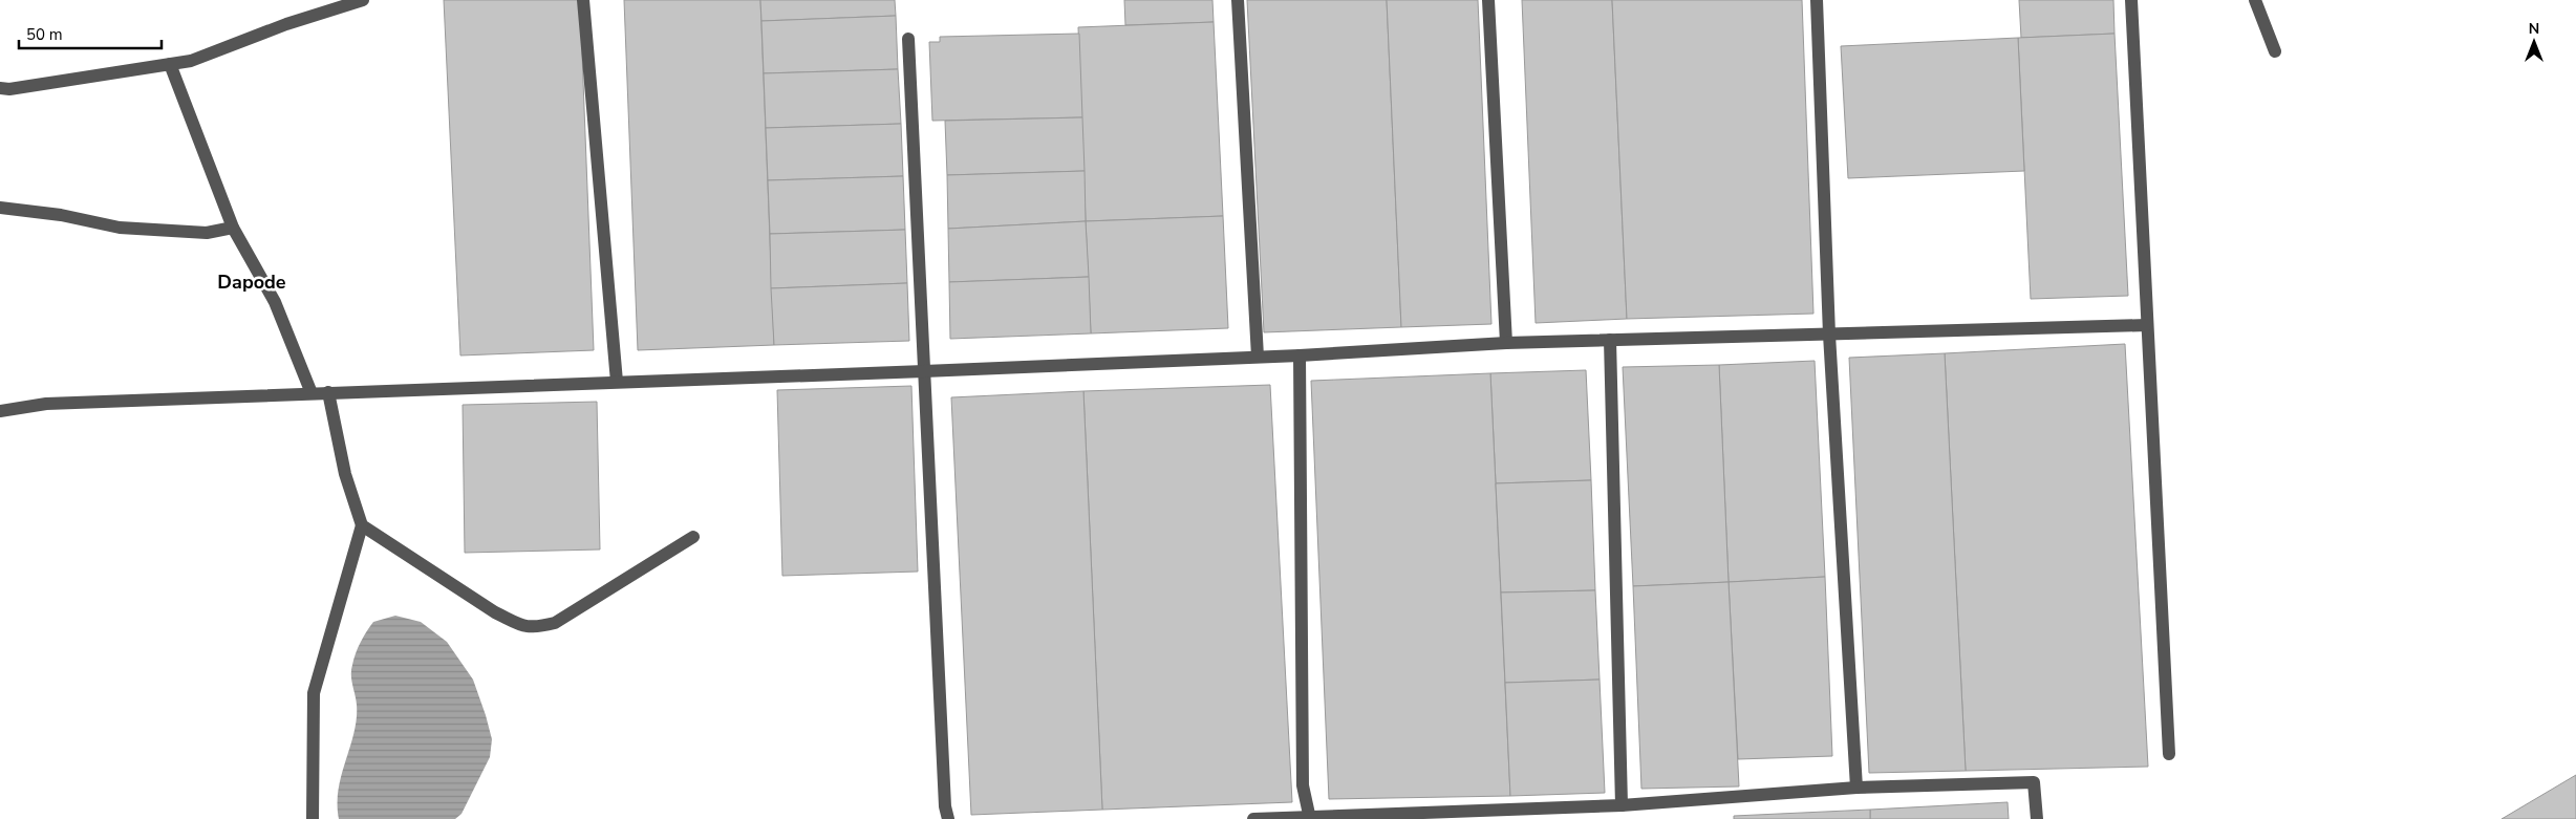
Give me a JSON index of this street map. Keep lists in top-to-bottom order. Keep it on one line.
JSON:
{"districts":["Dapode"],"scale_bar":"50 m","north":"top"}
